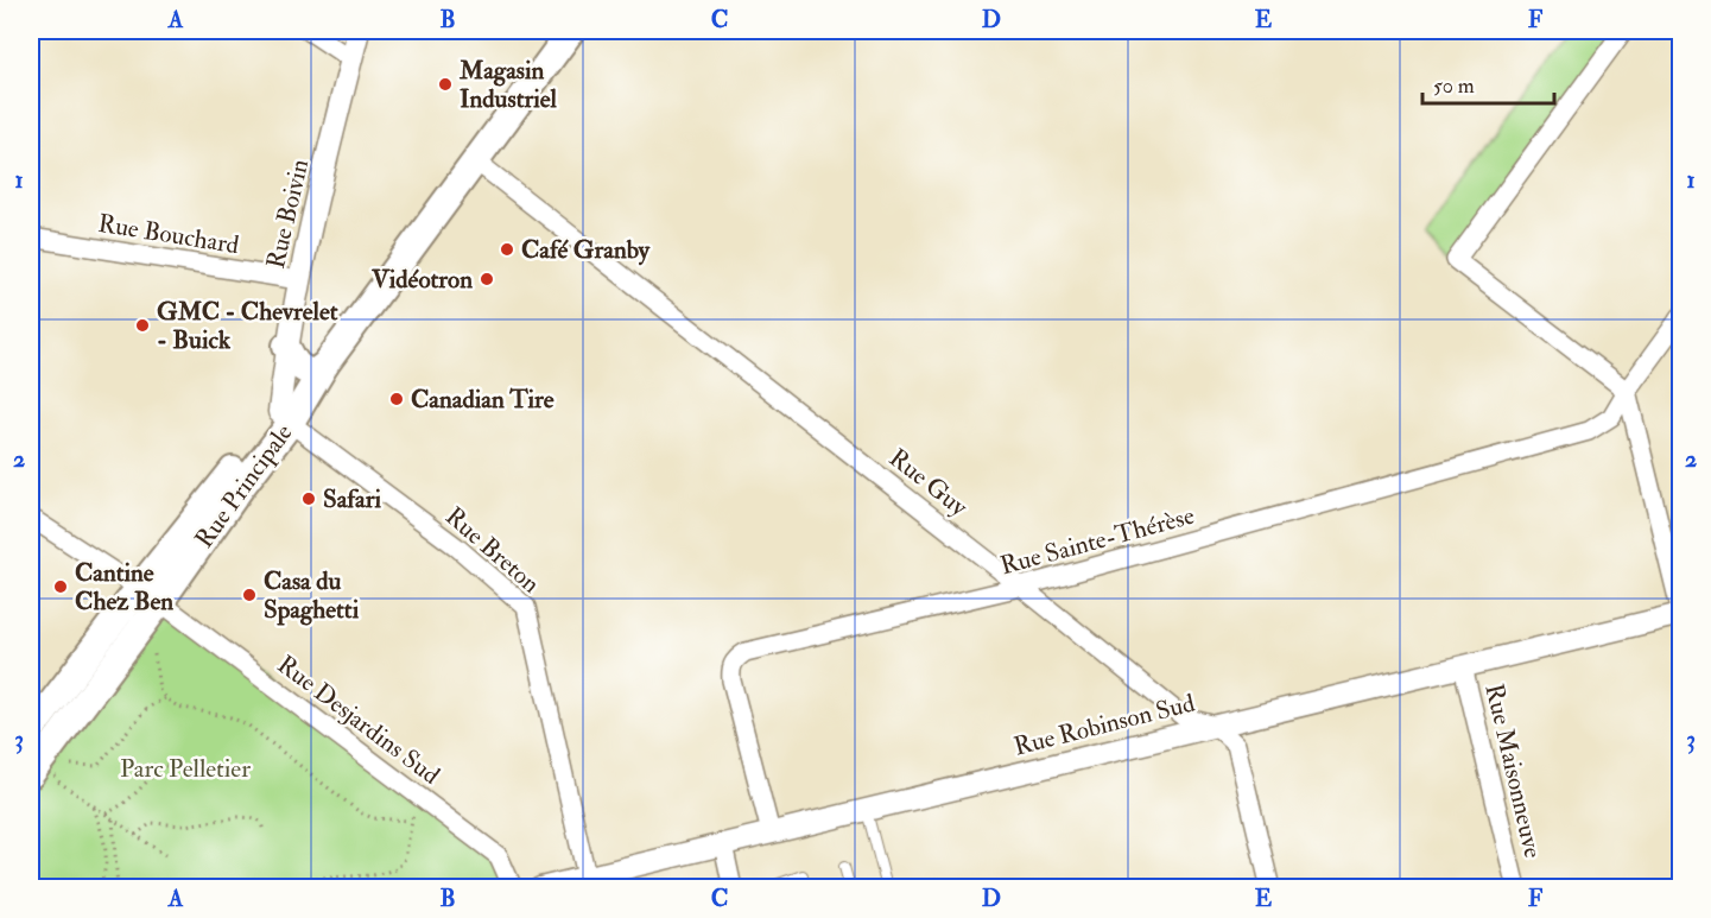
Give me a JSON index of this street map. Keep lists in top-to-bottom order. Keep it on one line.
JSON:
{"streets":{"main road":["Rue Principale"],"street":["Rue Boivin","Rue Bouchard","Rue Guy","Rue Sainte-Thérèse","Rue Breton","Rue Desjardins Sud","Rue Robinson Sud","Rue Maisonneuve"]},"crossings":[["Rue Boivin","Rue Bouchard"],["Rue Boivin","Rue Principale"],["Rue Boivin","Rue Breton"],["Rue Guy","Rue Principale"],["Rue Guy","Rue Sainte-Thérèse"],["Rue Guy","Rue Robinson Sud"],["Rue Principale","Rue Breton"],["Rue Principale","Rue Desjardins Sud"],["Rue Sainte-Thérèse","Rue Robinson Sud"],["Rue Breton","Rue Robinson Sud"],["Rue Robinson Sud","Rue Maisonneuve"]],"parks":["Parc Pelletier"],"places":["Magasin Industriel","Café Granby","Vidéotron","GMC - Chevrelet - Buick","Canadian Tire","Safari","Cantine Chez Ben","Casa du Spaghetti"],"scale_bar":"50 m","grid":{"columns":["A","B","C","D","E","F"],"rows":["1","2","3"]}}
